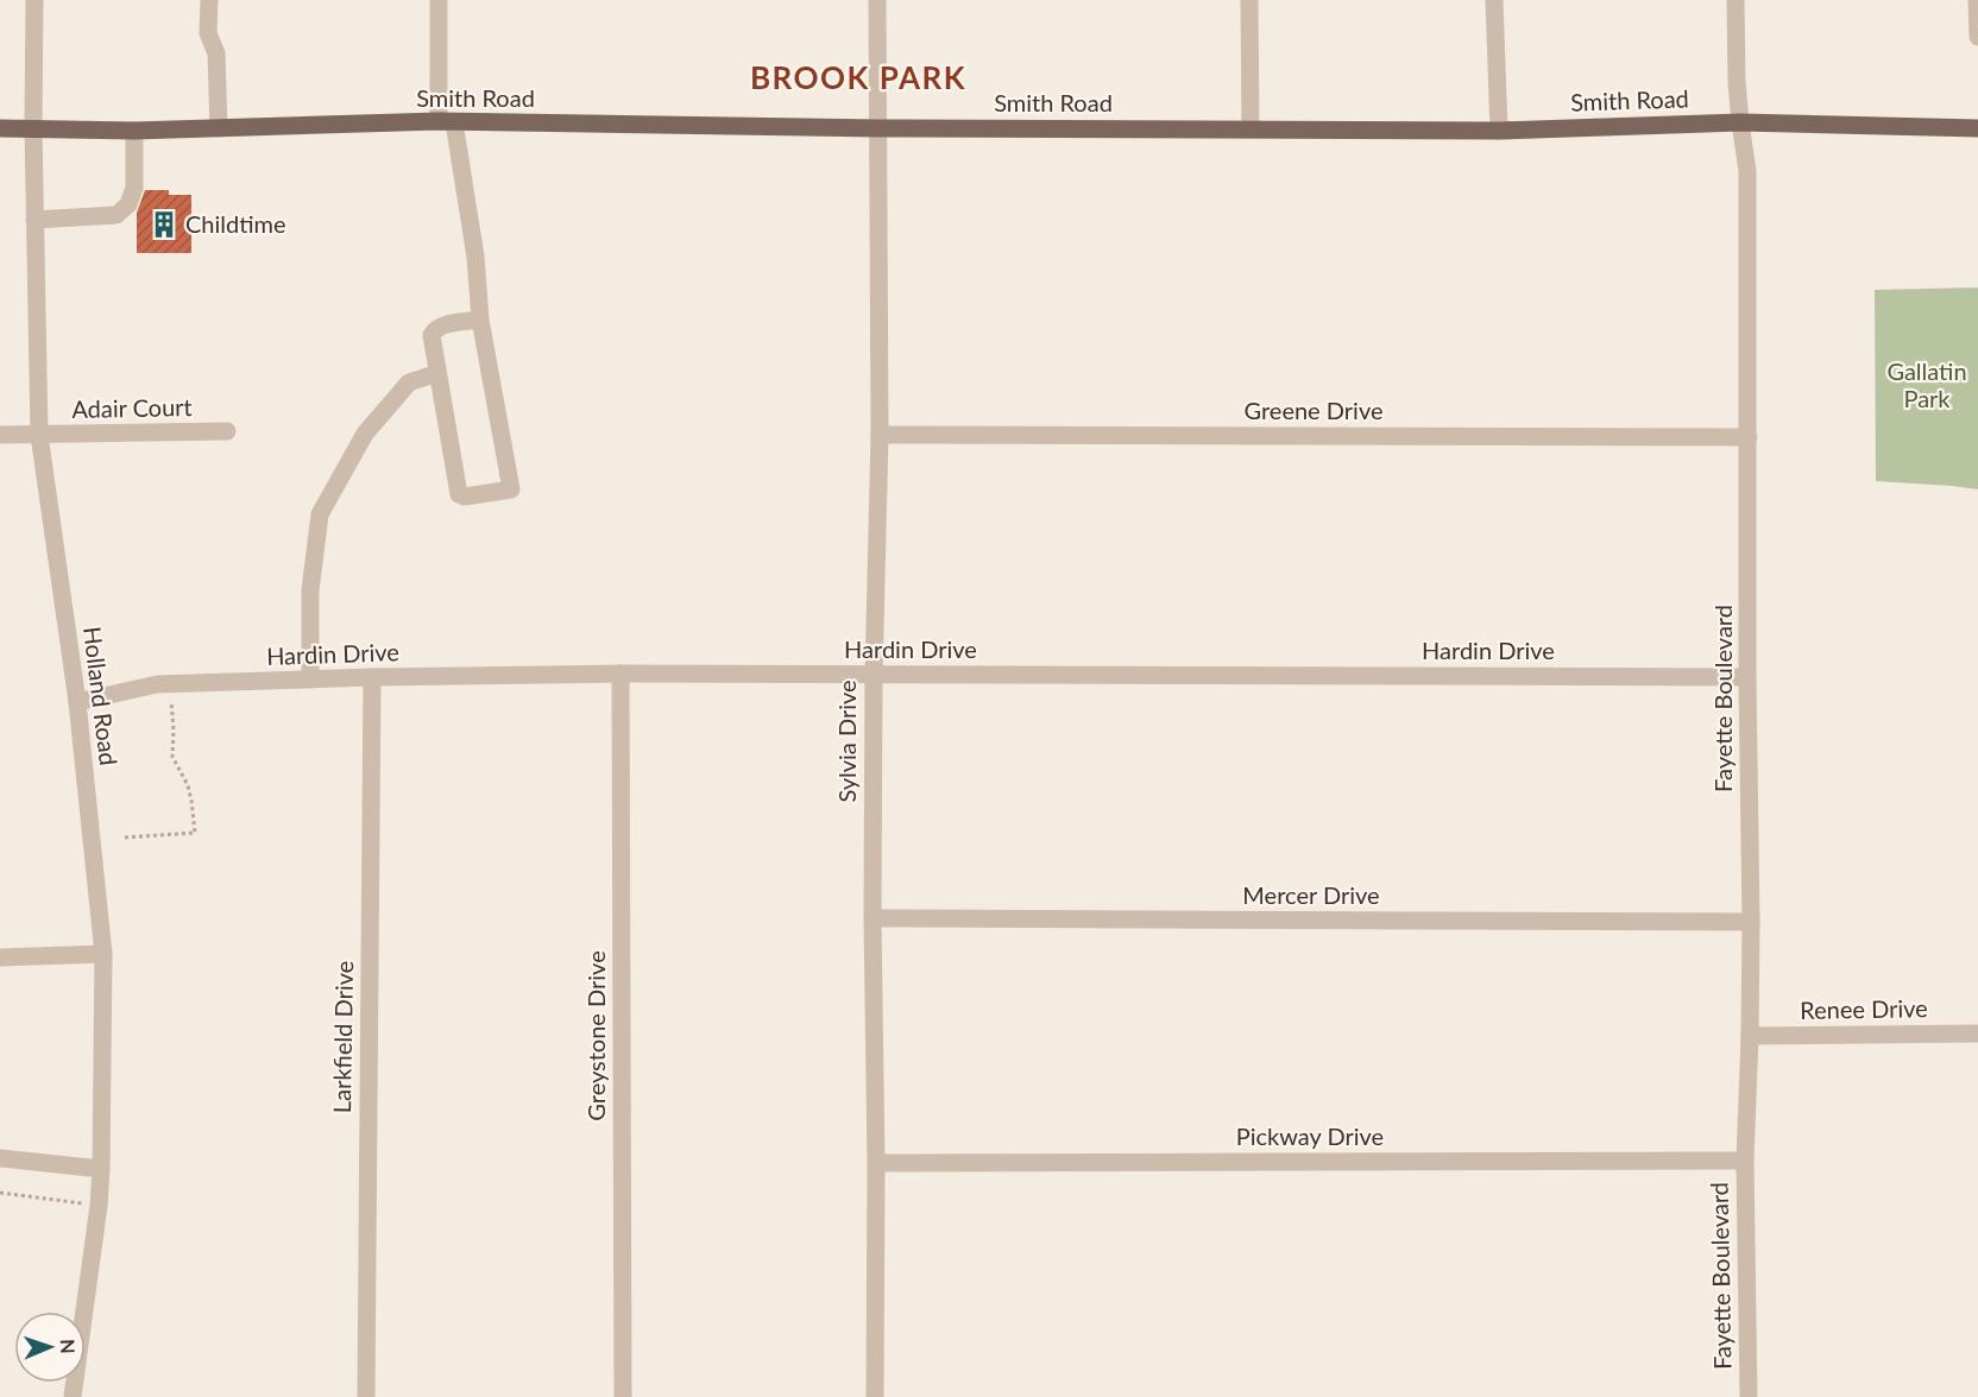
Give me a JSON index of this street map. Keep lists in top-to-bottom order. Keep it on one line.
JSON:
{"streets":{"main road":["Smith Road"],"street":["Adair Court","Greene Drive","Hardin Drive","Holland Road","Fayette Boulevard","Sylvia Drive","Mercer Drive","Renee Drive","Greystone Drive","Larkfield Drive","Pickway Drive"]},"crossings":[["Smith Road","Holland Road"],["Smith Road","Fayette Boulevard"],["Smith Road","Sylvia Drive"],["Adair Court","Holland Road"],["Greene Drive","Fayette Boulevard"],["Greene Drive","Sylvia Drive"],["Hardin Drive","Holland Road"],["Hardin Drive","Fayette Boulevard"],["Hardin Drive","Sylvia Drive"],["Hardin Drive","Greystone Drive"],["Hardin Drive","Larkfield Drive"],["Fayette Boulevard","Mercer Drive"],["Fayette Boulevard","Renee Drive"],["Fayette Boulevard","Pickway Drive"],["Sylvia Drive","Mercer Drive"],["Sylvia Drive","Pickway Drive"]],"districts":["BROOK PARK"],"parks":["Gallatin Park"],"places":{"building":["Childtime"]},"north":"right"}
